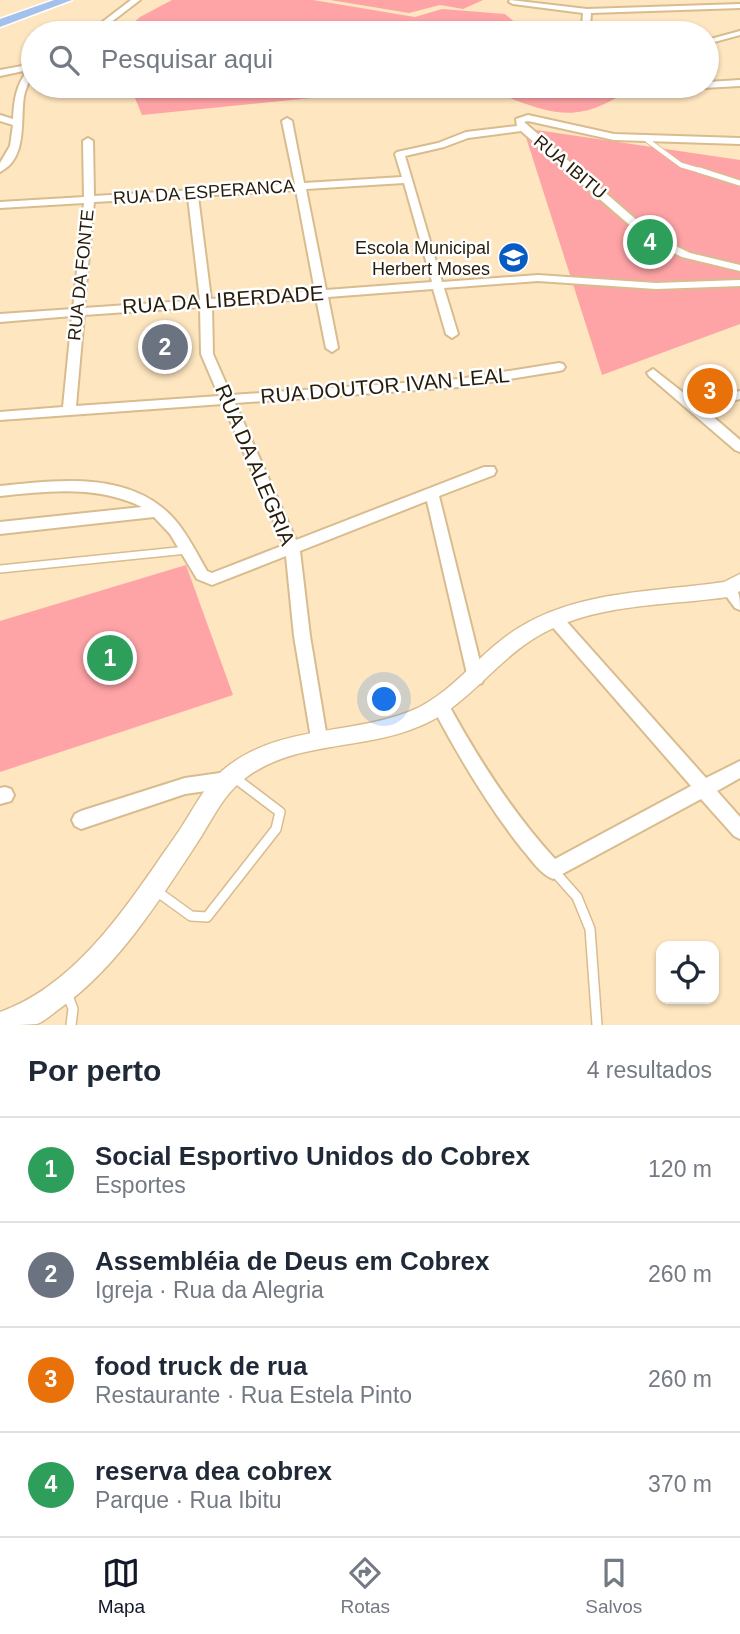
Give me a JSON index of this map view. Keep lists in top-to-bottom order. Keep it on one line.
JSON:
{"streets":{"street":["RUA IBITU","RUA DA ESPERANCA","RUA DA FONTE","RUA DA LIBERDADE","RUA DOUTOR IVAN LEAL","RUA DA ALEGRIA"]},"crossings":[["RUA DA ESPERANCA","RUA DA FONTE"],["RUA DA ESPERANCA","RUA DA ALEGRIA"],["RUA DA FONTE","RUA DA LIBERDADE"],["RUA DA FONTE","RUA DOUTOR IVAN LEAL"],["RUA DA LIBERDADE","RUA DA ALEGRIA"],["RUA DOUTOR IVAN LEAL","RUA DA ALEGRIA"]],"places":{"school or university":["Escola Municipal Herbert Moses"]},"page":{"search":"Pesquisar aqui","pins":["4","2","3","1"],"heading":["Por perto","4 resultados"],"list":[{"mark":"1","name":"Social Esportivo Unidos do Cobrex","note":"Esportes","value":"120 m"},{"mark":"2","name":"Assembléia de Deus em Cobrex","note":"Igreja · Rua da Alegria","value":"260 m"},{"mark":"3","name":"food truck de rua","note":"Restaurante · Rua Estela Pinto","value":"260 m"},{"mark":"4","name":"reserva dea cobrex","note":"Parque · Rua Ibitu","value":"370 m"}],"nav":["Mapa","Rotas","Salvos"]}}
